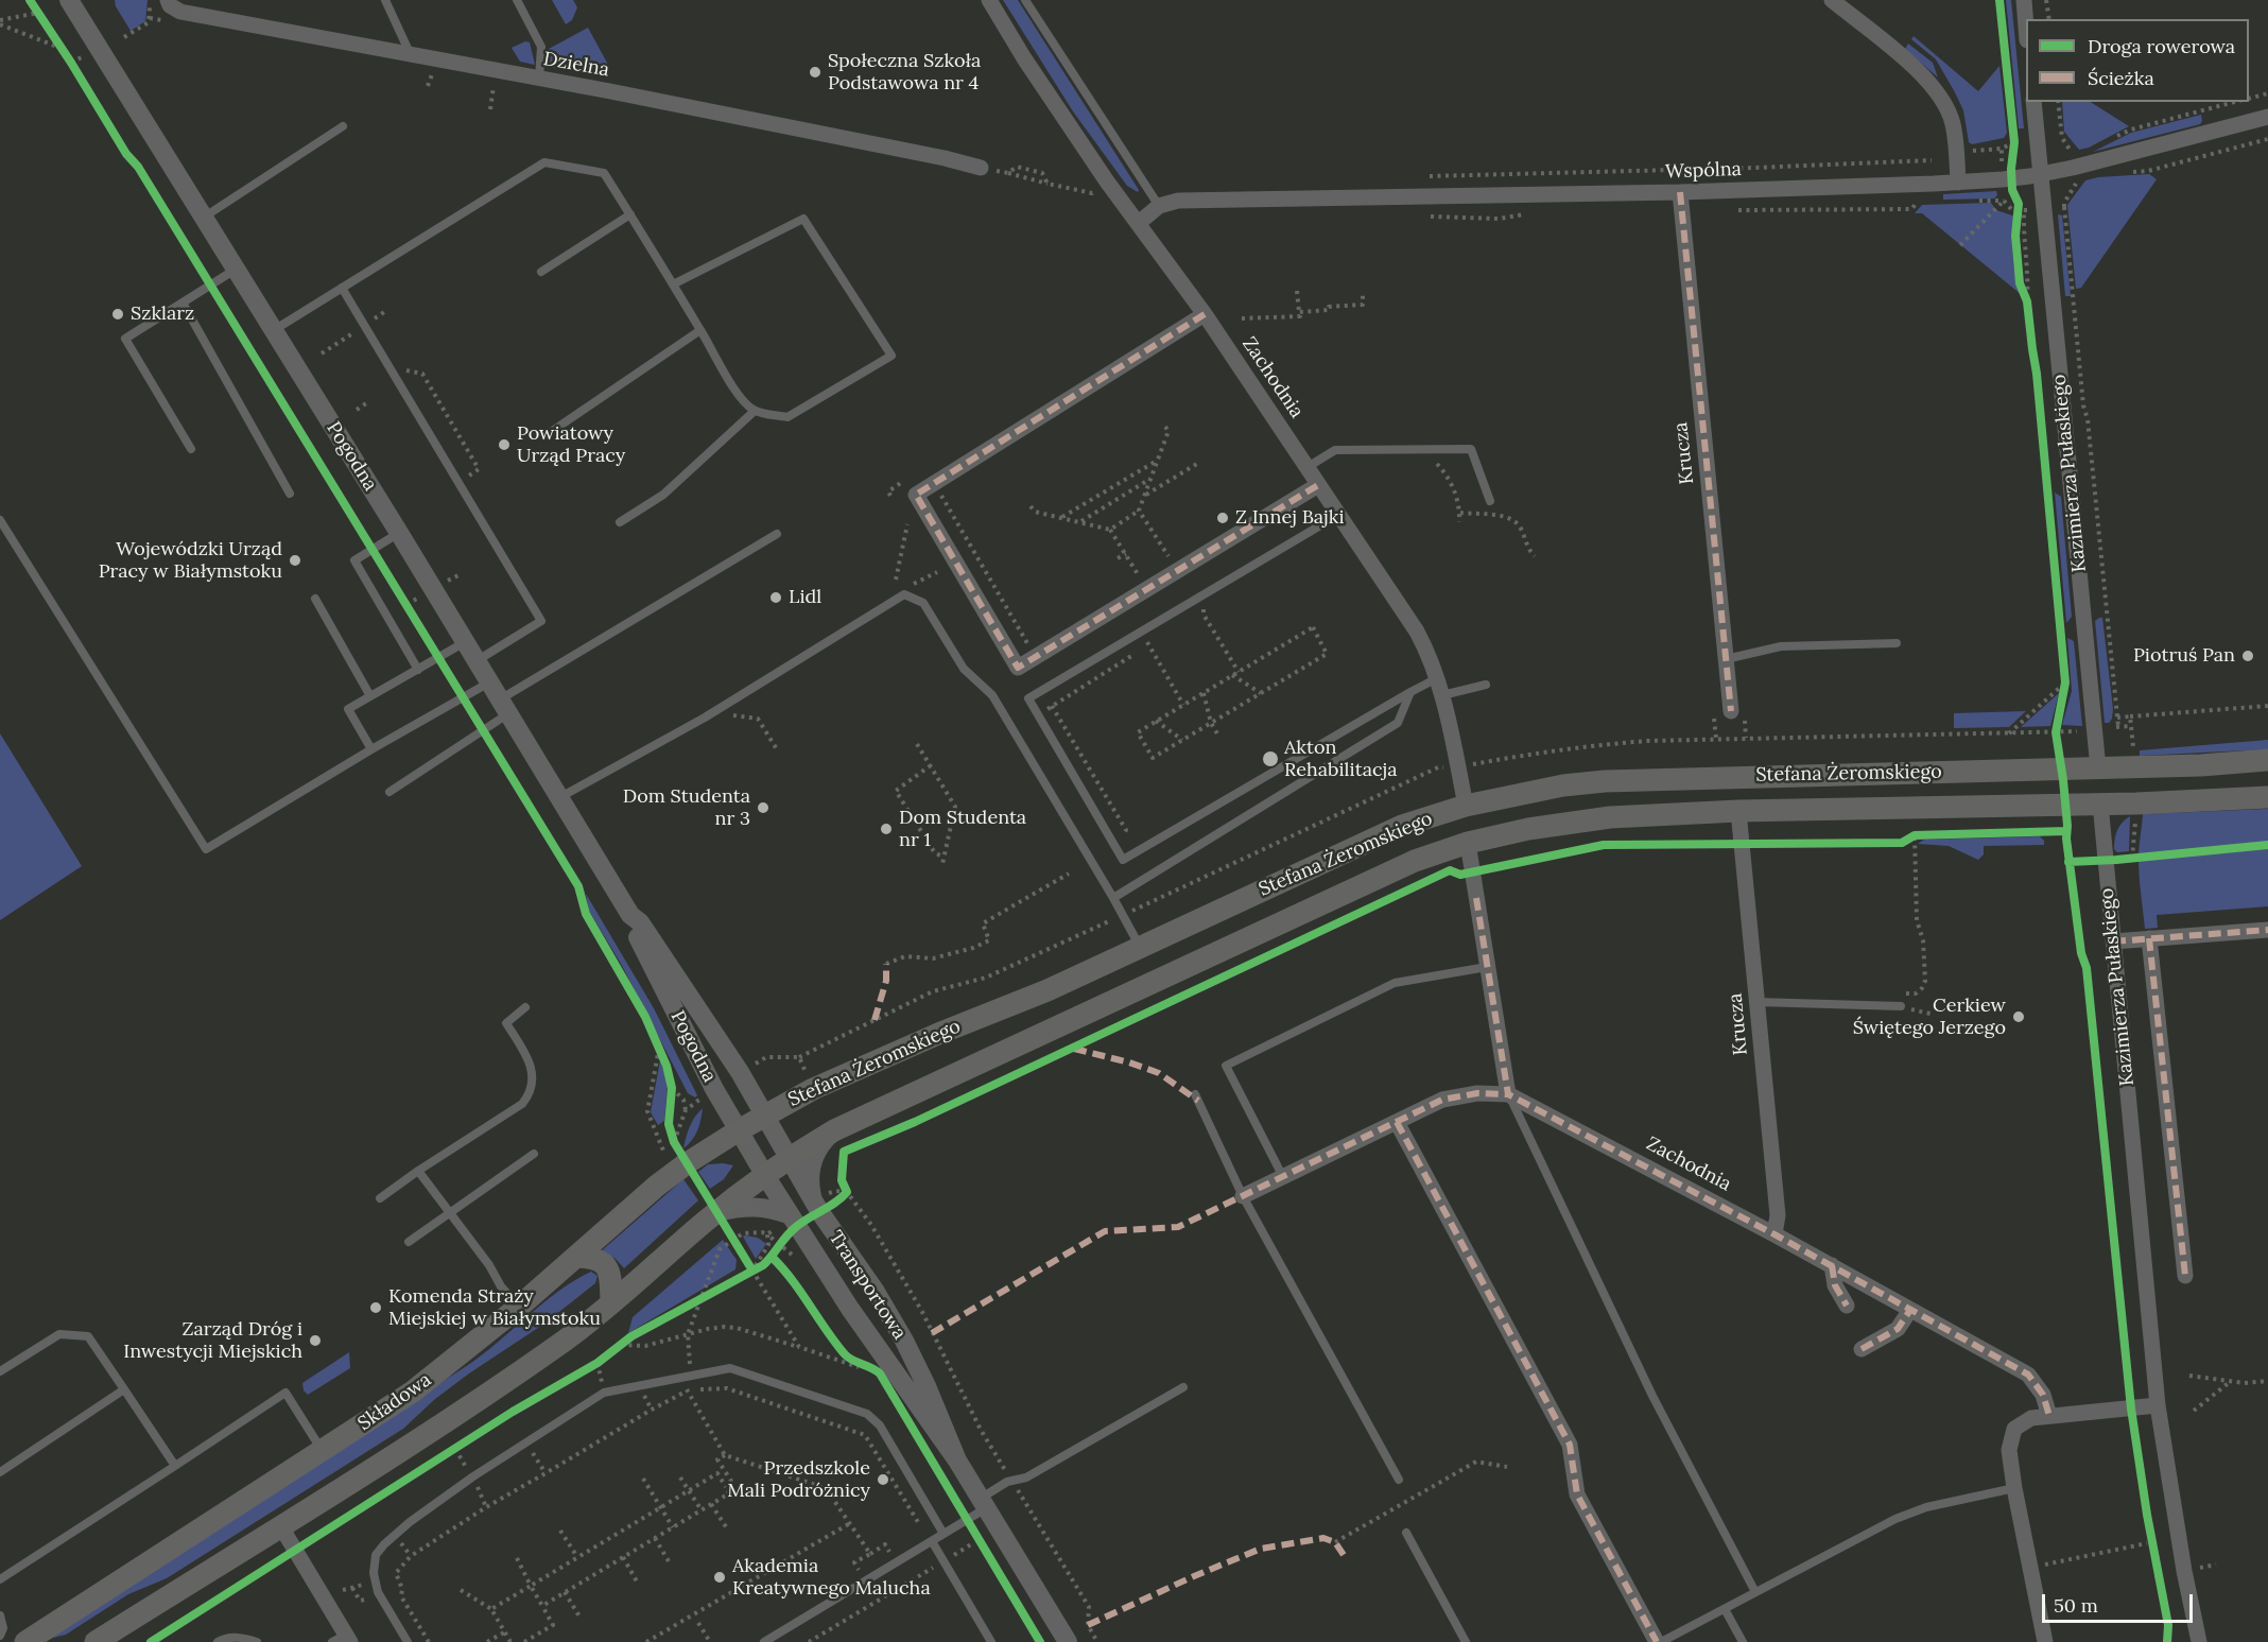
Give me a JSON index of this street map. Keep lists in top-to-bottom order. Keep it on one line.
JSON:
{"streets":{"main road":["Kazimierza Pułaskiego","Stefana Żeromskiego","Składowa"],"street":["Dzielna","Wspólna","Zachodnia","Krucza","Pogodna","Transportowa"]},"crossings":[["Wspólna","Krucza"],["Wspólna","Kazimierza Pułaskiego"],["Zachodnia","Krucza"],["Zachodnia","Stefana Żeromskiego"],["Krucza","Stefana Żeromskiego"],["Pogodna","Stefana Żeromskiego"],["Pogodna","Transportowa"],["Pogodna","Składowa"],["Kazimierza Pułaskiego","Stefana Żeromskiego"],["Stefana Żeromskiego","Transportowa"],["Stefana Żeromskiego","Składowa"]],"places":["Społeczna Szkoła Podstawowa nr 4","Szklarz","Powiatowy Urząd Pracy","Z Innej Bajki","Wojewódzki Urząd Pracy w Białymstoku","Lidl","Piotruś Pan","Akton Rehabilitacja","Dom Studenta nr 3","Dom Studenta nr 1","Cerkiew Świętego Jerzego","Komenda Straży Miejskiej w Białymstoku","Zarząd Dróg i Inwestycji Miejskich","Przedszkole Mali Podróżnicy","Akademia Kreatywnego Malucha"],"legend":["Droga rowerowa","Ścieżka"],"scale_bar":"50 m"}
